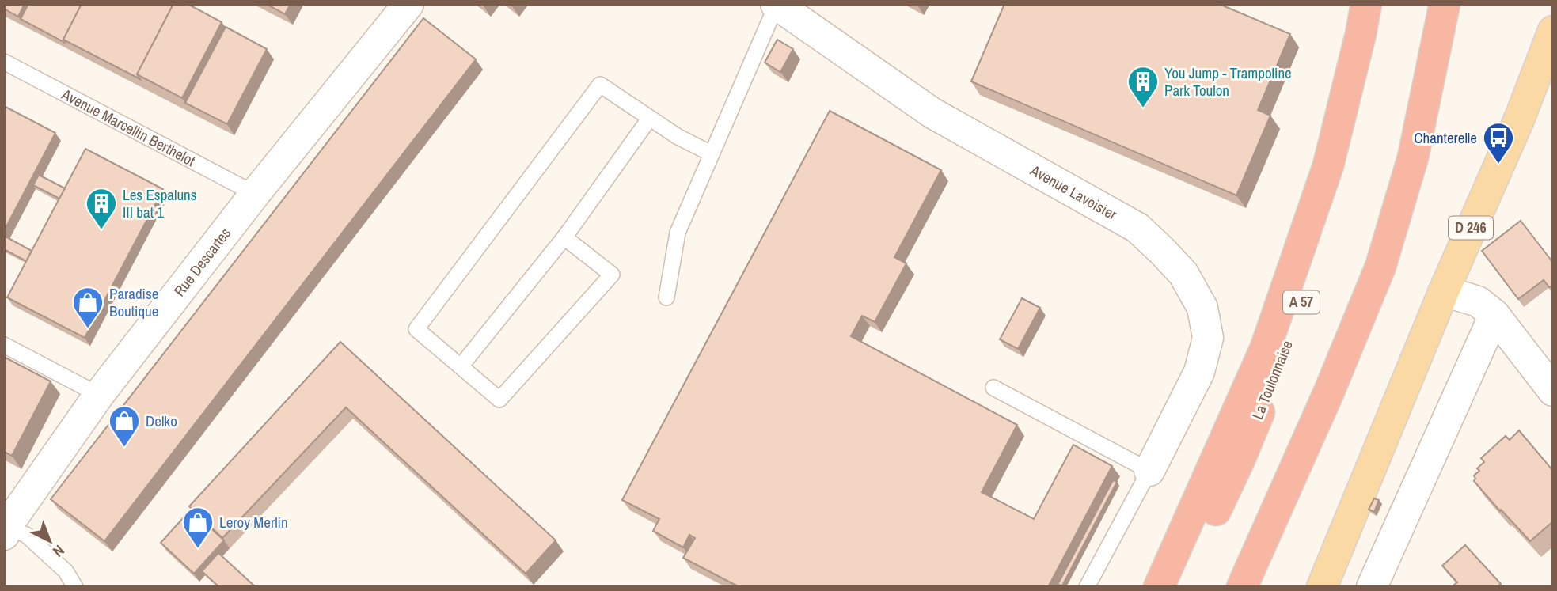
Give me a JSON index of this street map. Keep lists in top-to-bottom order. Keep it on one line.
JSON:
{"streets":{"highway":["A 57","La Toulonnaise"],"main road":["D 246"],"street":["Avenue Lavoisier","Rue Descartes"],"lane":["Avenue Marcellin Berthelot"]},"crossings":[["Avenue Marcellin Berthelot","Rue Descartes"]],"places":{"building":["You Jump - Trampoline Park Toulon","Les Espaluns III bat 1"],"bus stop":["Chanterelle"],"shop":["Paradise Boutique","Delko","Leroy Merlin"]},"north":"bottom right"}
